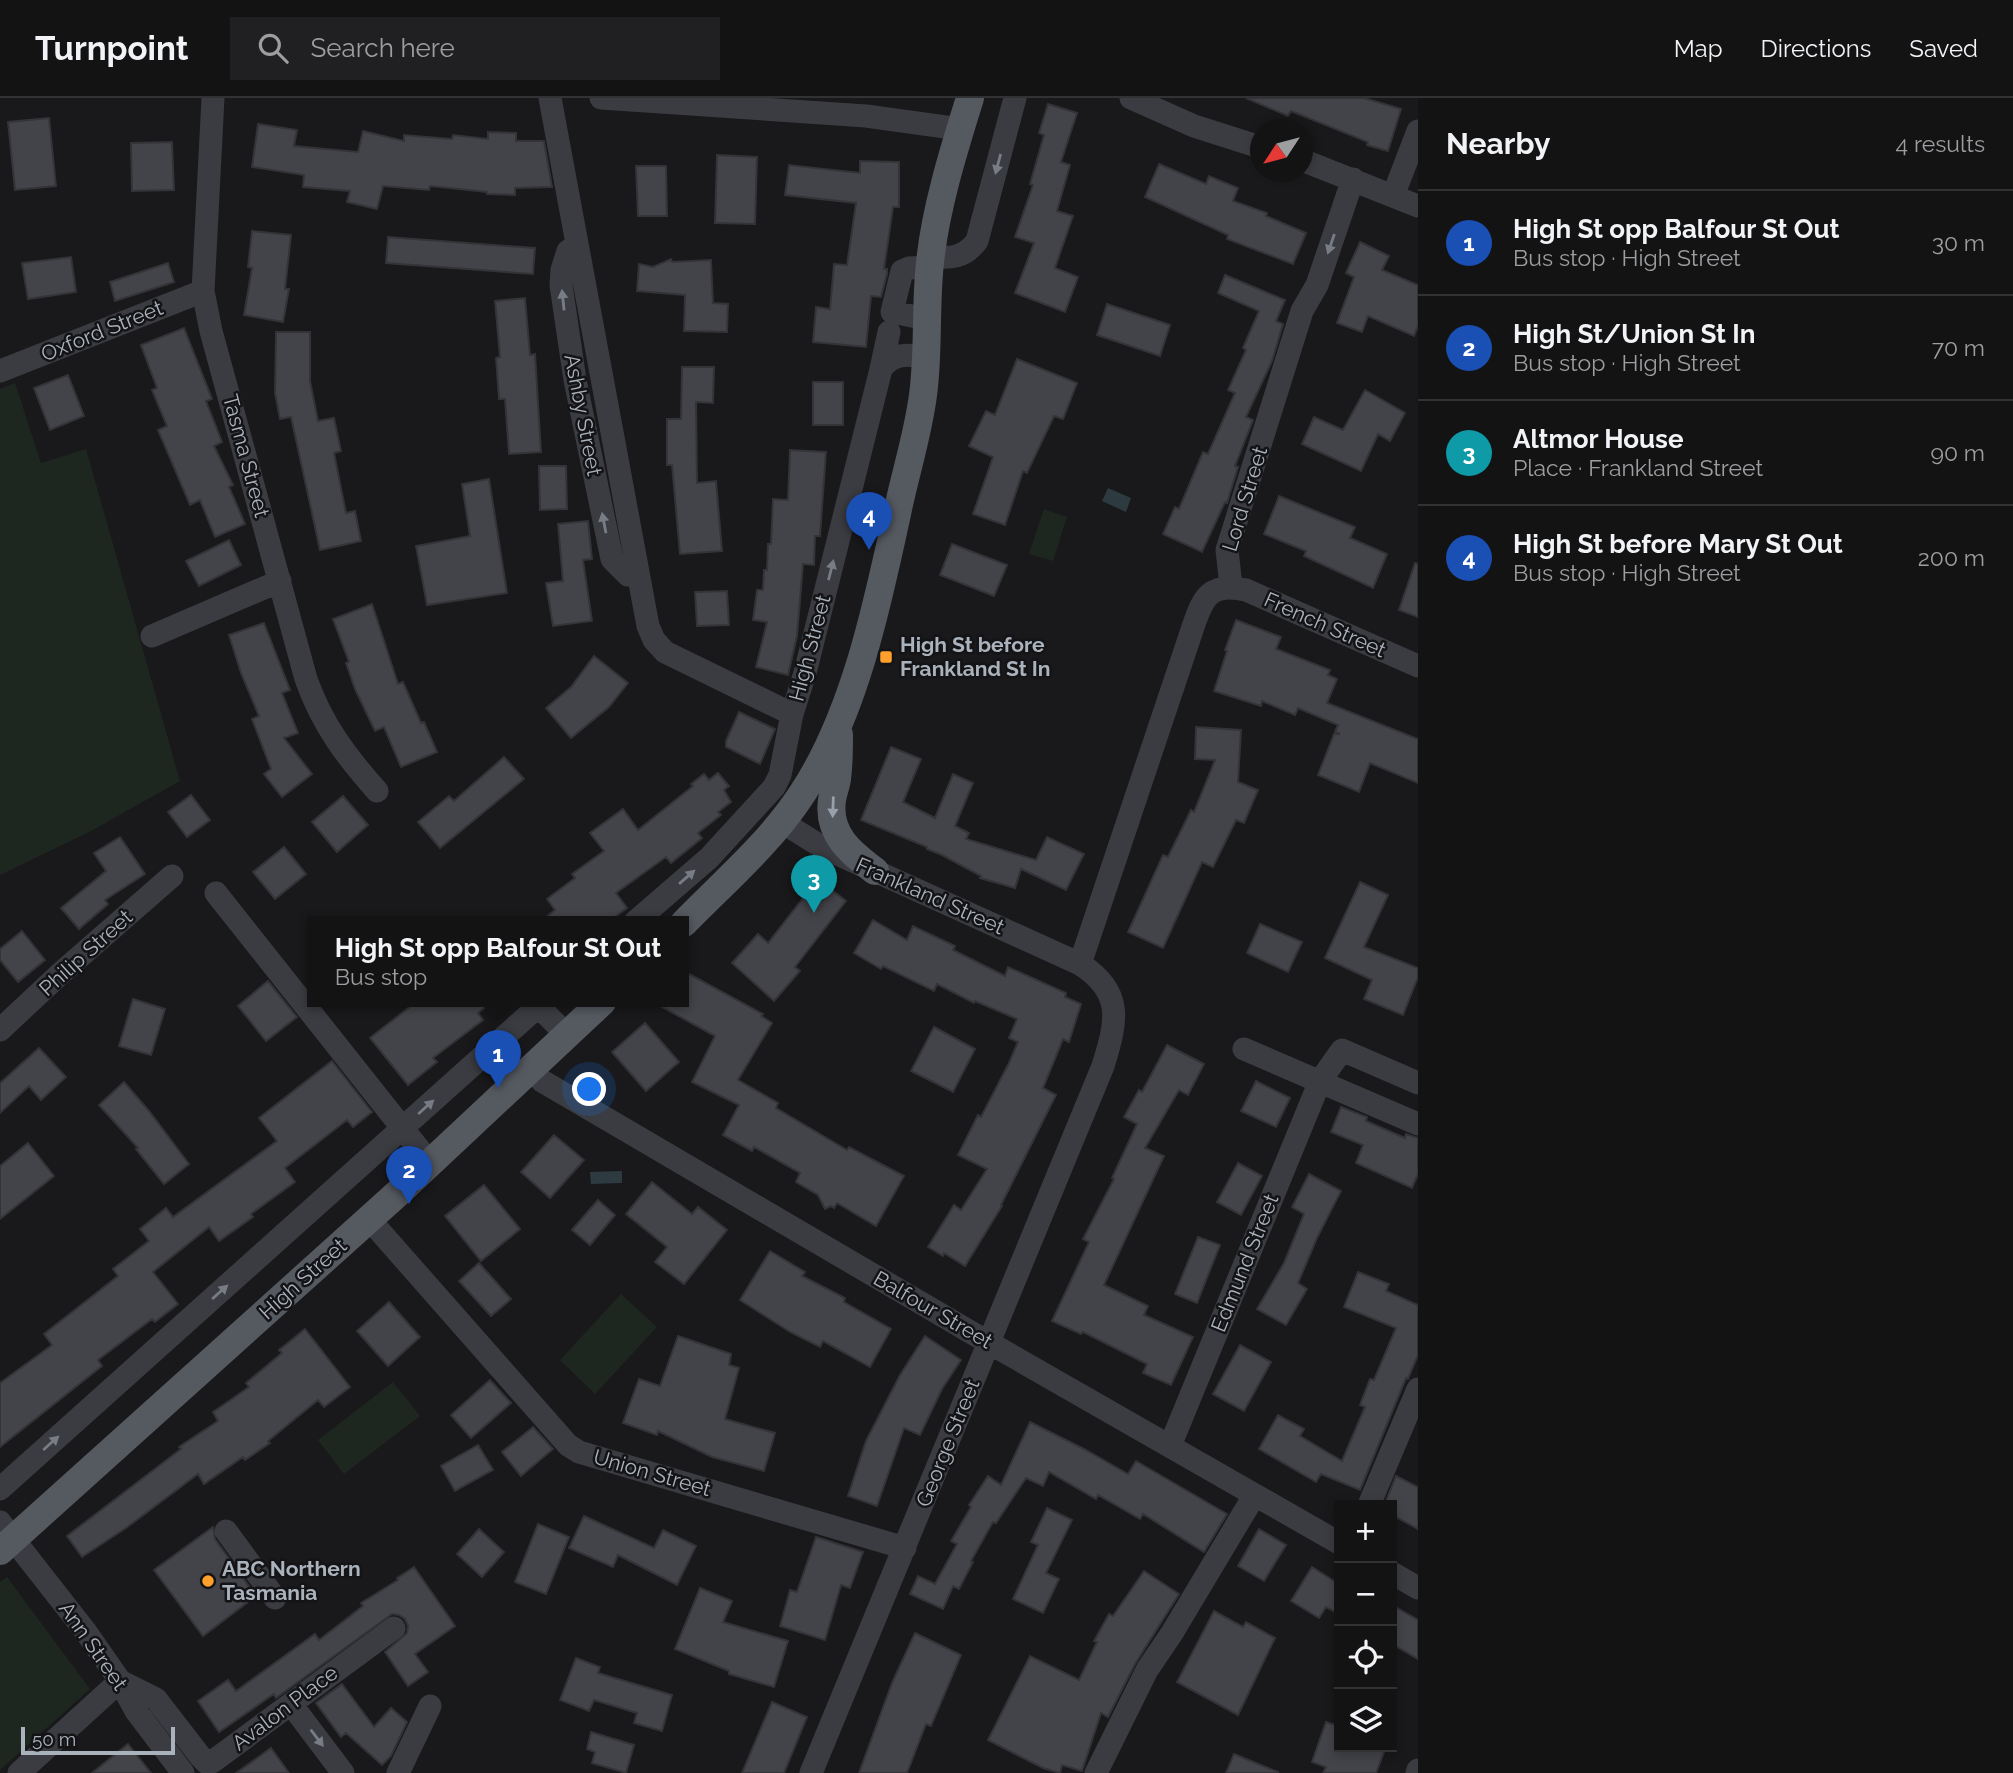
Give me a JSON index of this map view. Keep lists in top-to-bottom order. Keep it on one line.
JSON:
{"streets":{"main road":["High Street"],"street":["Oxford Street","Ashby Street","Tasma Street","Lord Street","French Street","Frankland Street","Philip Street","Edmund Street","Balfour Street","George Street","Union Street","Ann Street","Avalon Place"]},"crossings":[["Oxford Street","Tasma Street"],["Ashby Street","High Street"],["Lord Street","French Street"],["High Street","Balfour Street"],["High Street","Union Street"],["High Street","Ann Street"],["Frankland Street","George Street"],["Edmund Street","Balfour Street"],["Balfour Street","George Street"],["George Street","Union Street"],["Ann Street","Avalon Place"]],"one_way":["Lord Street","High Street"],"places":{"transit":["High St before Frankland St In"],"other":["ABC Northern Tasmania"]},"scale_bar":"50 m","north":"bottom left","page":{"header":"Turnpoint","search":"Search here","nav":["Map","Directions","Saved"],"heading":["Nearby","4 results"],"list":[{"mark":"1","name":"High St opp Balfour St Out","note":"Bus stop · High Street","value":"30 m"},{"mark":"2","name":"High St/Union St In","note":"Bus stop · High Street","value":"70 m"},{"mark":"3","name":"Altmor House","note":"Place · Frankland Street","value":"90 m"},{"mark":"4","name":"High St before Mary St Out","note":"Bus stop · High Street","value":"200 m"}],"pins":["4","3","1","2"],"popup":["High St opp Balfour St Out","Bus stop"],"map_buttons":["+","−"],"scale":"50 m"}}
